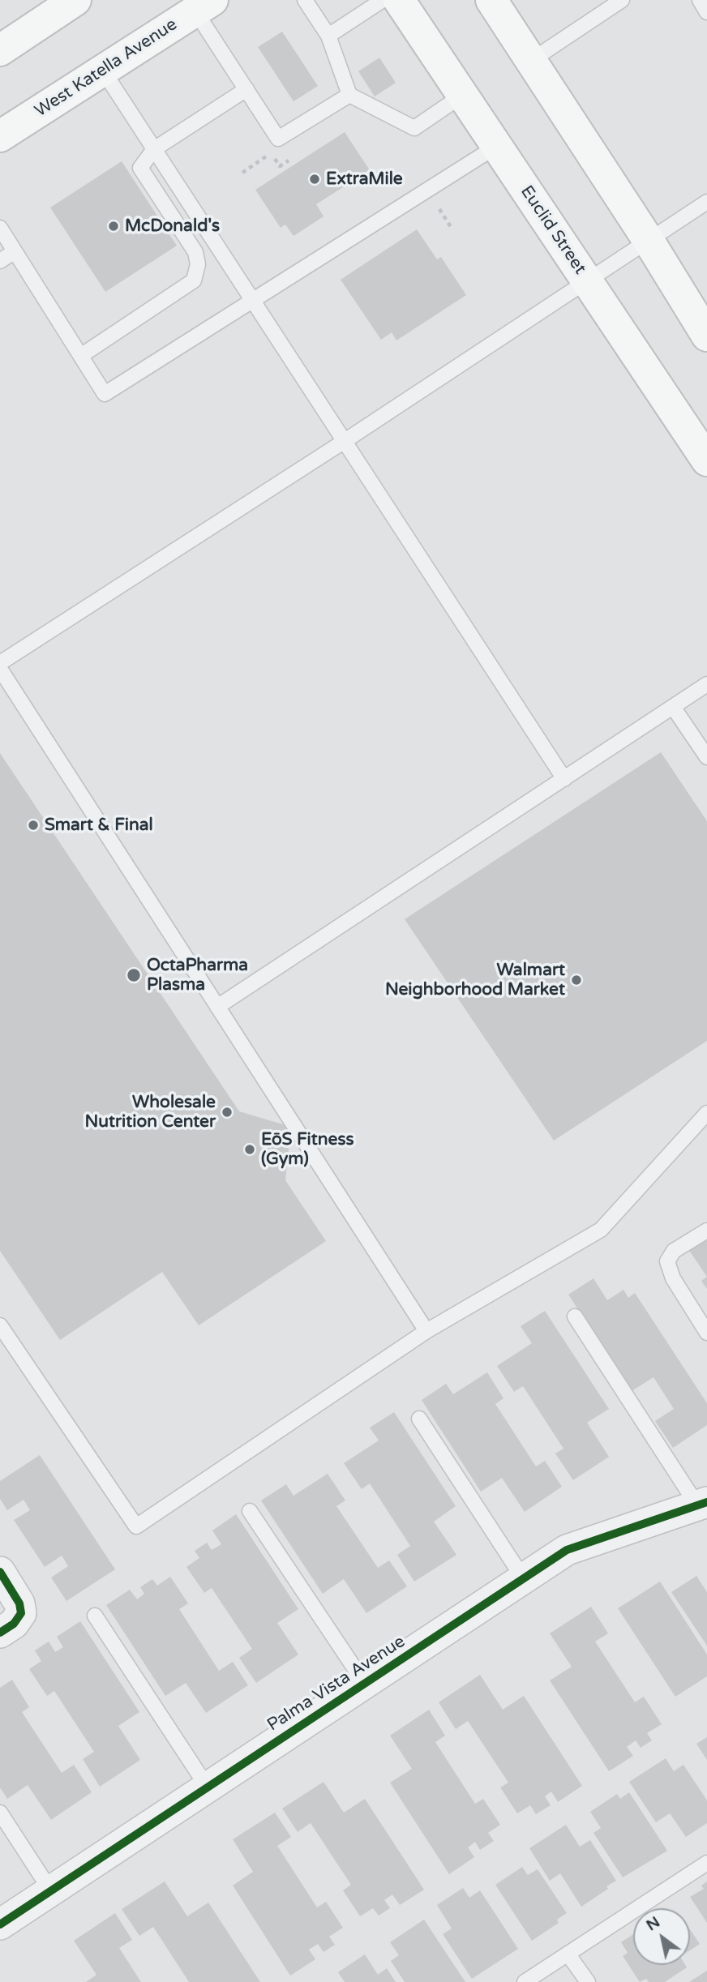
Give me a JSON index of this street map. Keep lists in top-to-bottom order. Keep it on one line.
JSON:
{"streets":{"main road":["West Katella Avenue","Euclid Street"],"street":["Palma Vista Avenue"]},"places":["ExtraMile","McDonald's","Smart & Final","OctaPharma Plasma","Walmart Neighborhood Market","Wholesale Nutrition Center","EōS Fitness (Gym)"],"north":"top left"}
